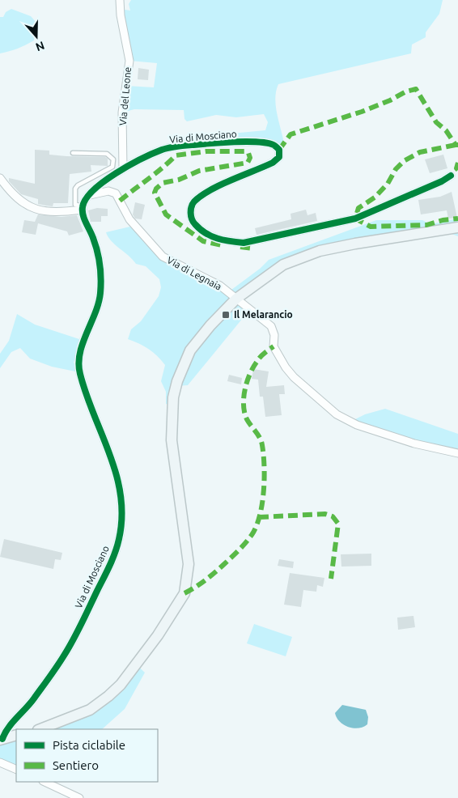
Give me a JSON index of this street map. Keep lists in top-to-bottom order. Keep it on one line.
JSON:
{"streets":{"main road":["Via di Mosciano"],"street":["Via del Leone","Via di Legnaia"]},"crossings":[["Via del Leone","Via di Mosciano"],["Via di Mosciano","Via di Legnaia"]],"places":{"transit":["Il Melarancio"]},"legend":["Pista ciclabile","Sentiero"],"north":"bottom"}
